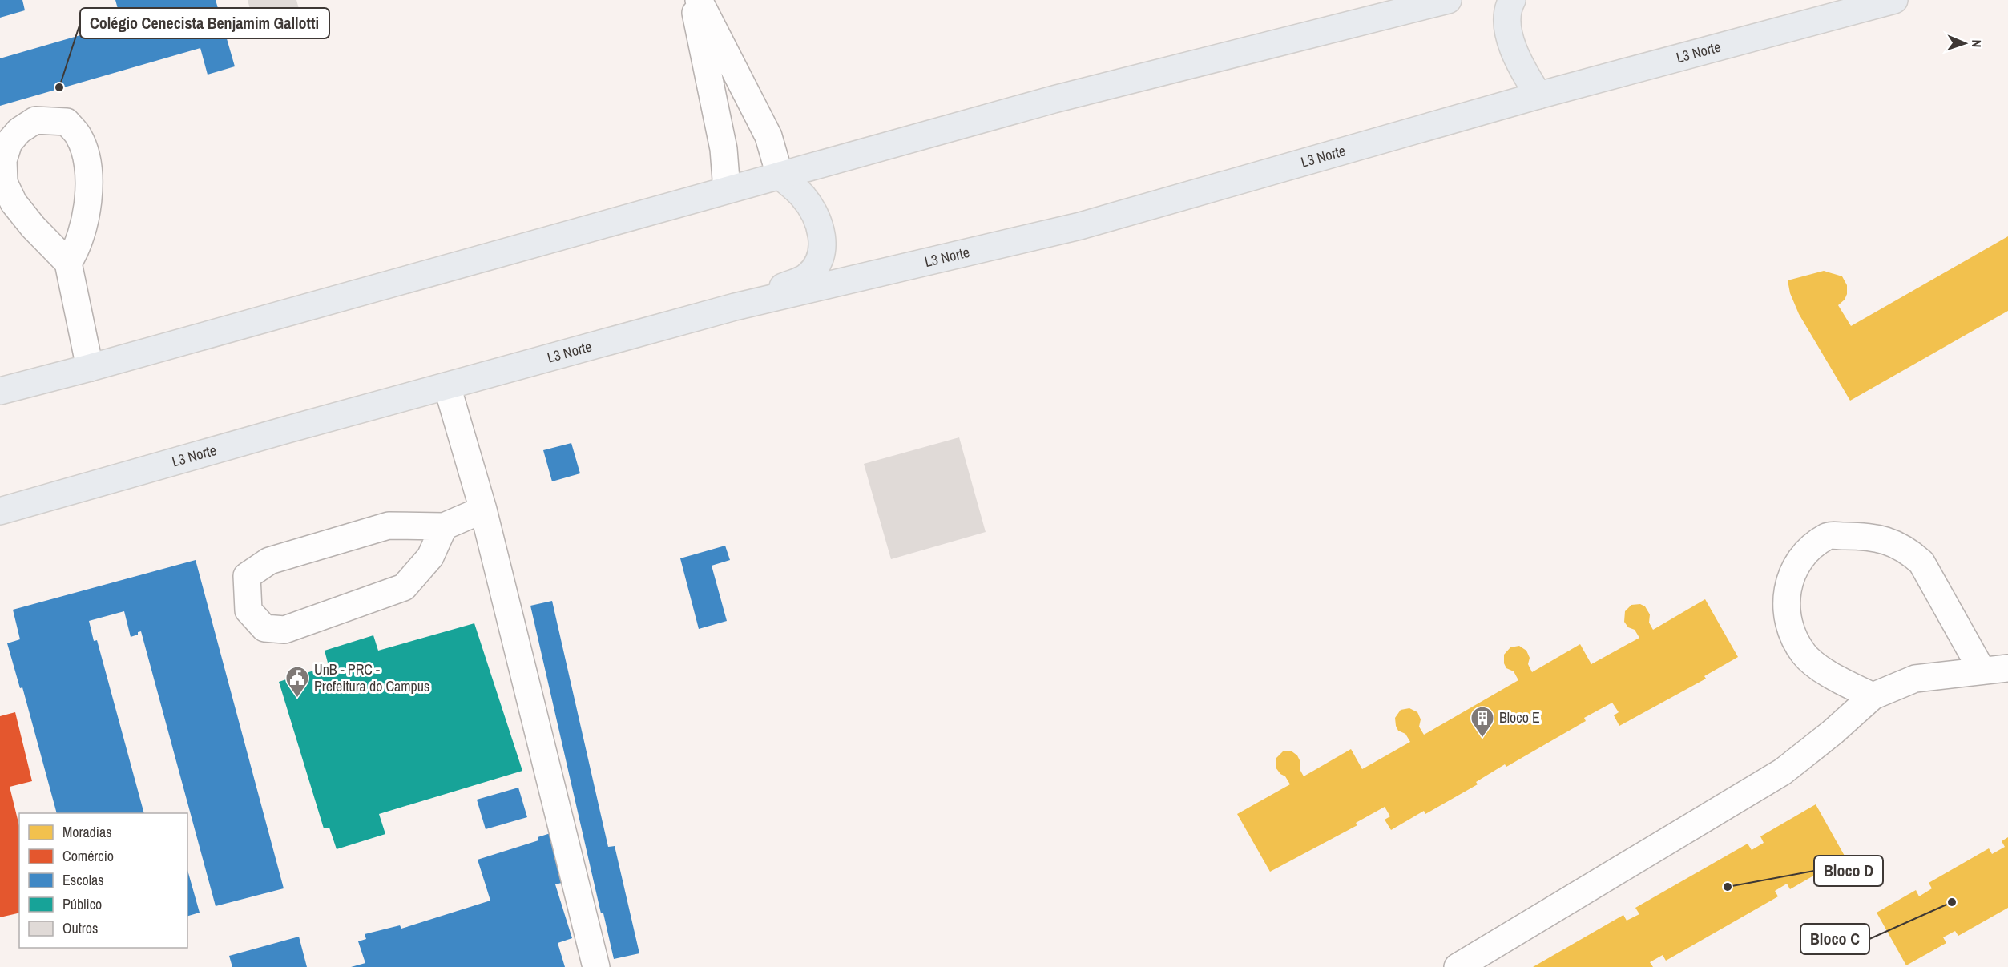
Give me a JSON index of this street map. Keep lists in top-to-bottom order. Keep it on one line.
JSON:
{"streets":{"main road":["L3 Norte"]},"places":{"other":["Colégio Cenecista Benjamim Gallotti","Bloco D","Bloco C"],"public building":["UnB - PRC - Prefeitura do Campus"],"building":["Bloco E"]},"legend":["Moradias","Comércio","Escolas","Público","Outros"],"north":"right"}
